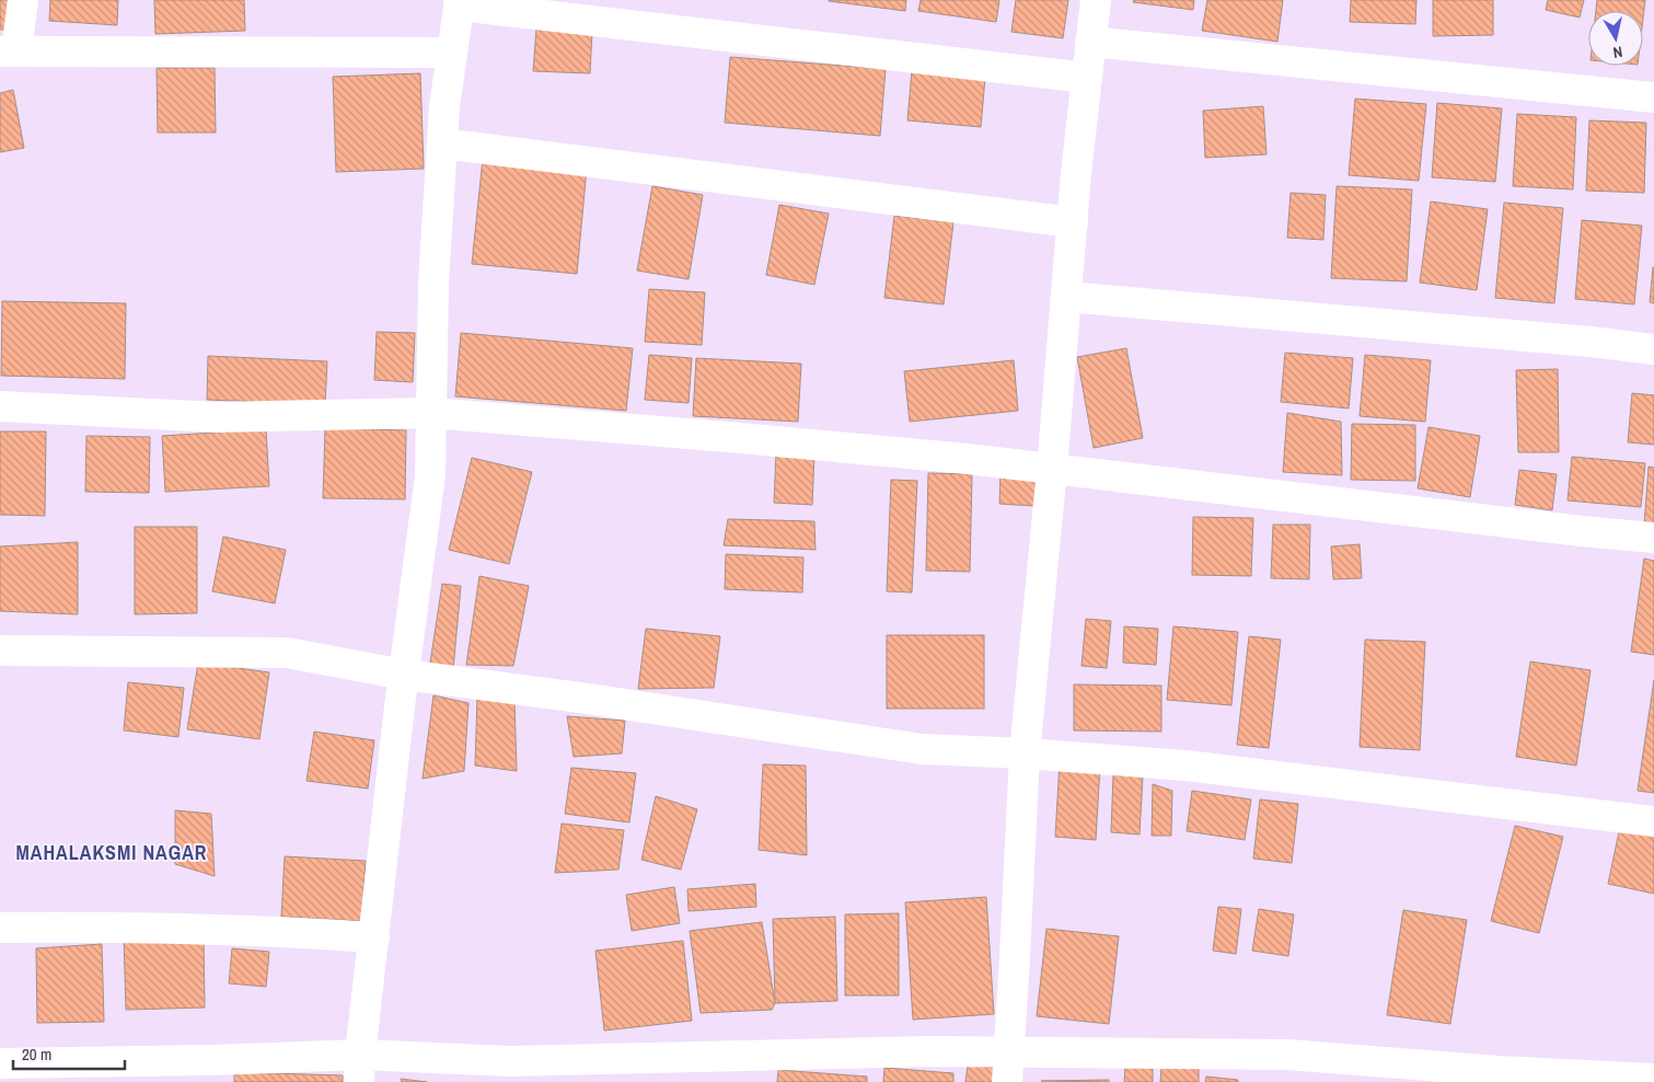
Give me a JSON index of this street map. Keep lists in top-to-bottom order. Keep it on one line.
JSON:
{"districts":["MAHALAKSMI NAGAR"],"scale_bar":"20 m","north":"bottom"}
